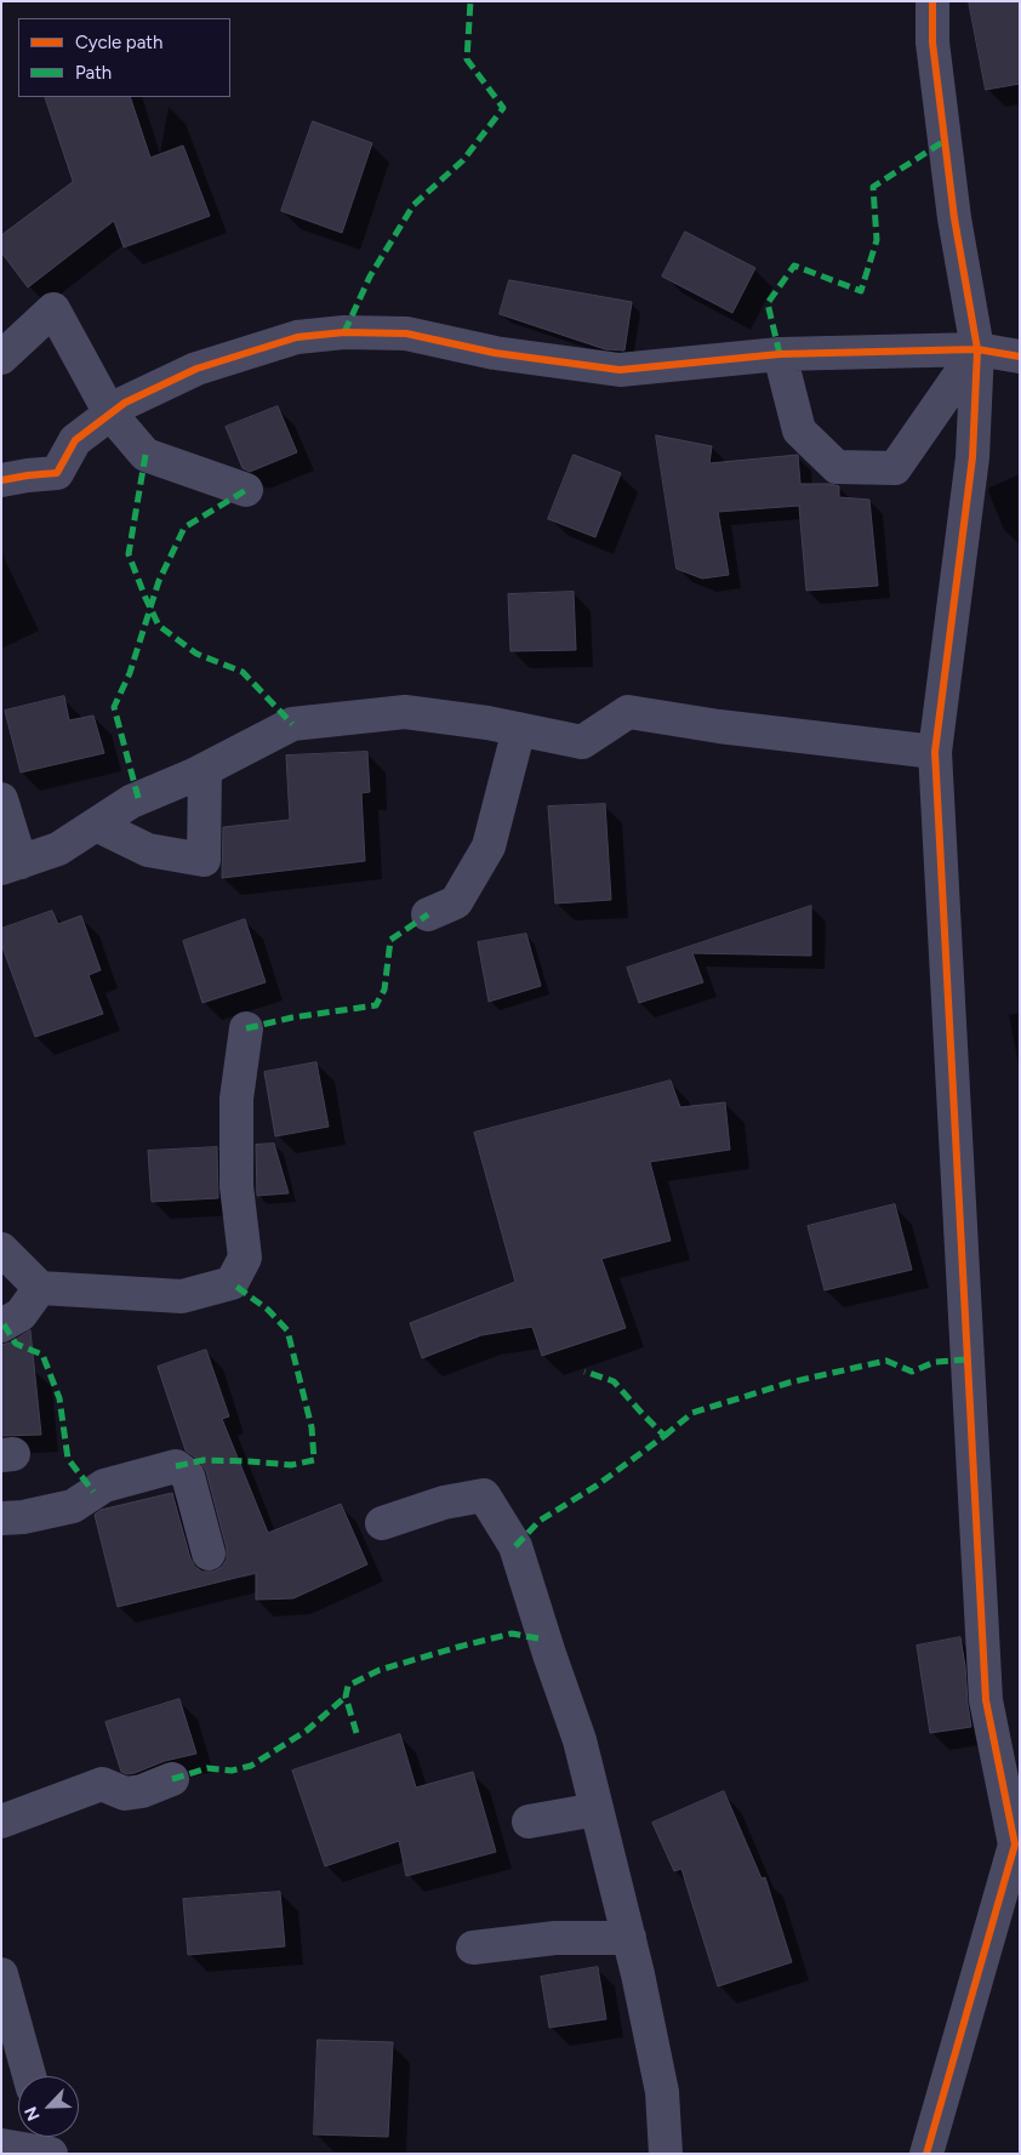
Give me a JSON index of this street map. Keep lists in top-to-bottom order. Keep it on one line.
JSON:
{"legend":["Cycle path","Path"],"north":"bottom left"}
